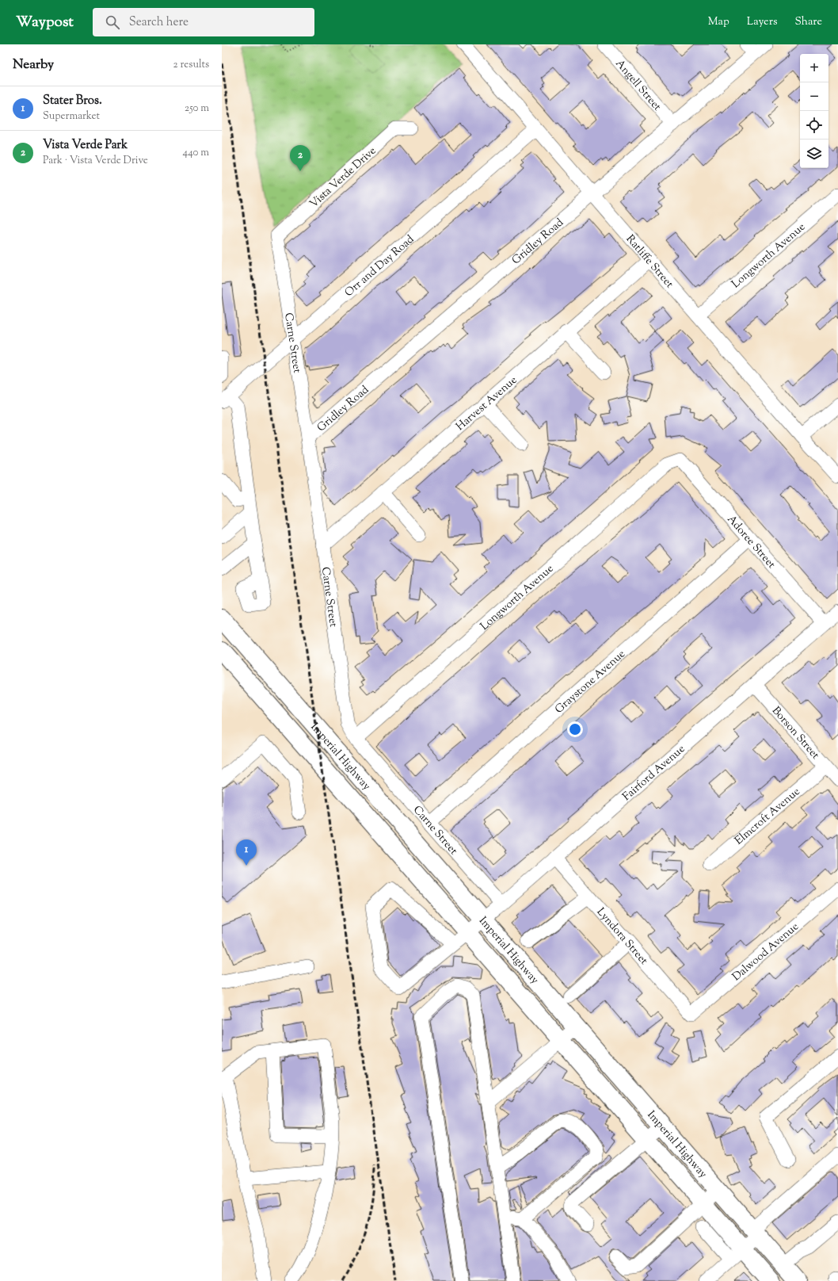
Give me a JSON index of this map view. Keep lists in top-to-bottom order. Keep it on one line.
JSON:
{"streets":{"main road":["Imperial Highway"],"street":["Angell Street","Vista Verde Drive","Gridley Road","Longworth Avenue","Ratliffe Street","Orr and Day Road","Carne Street","Harvest Avenue","Adoree Street","Graystone Avenue","Borson Street","Fairford Avenue","Elmcroft Avenue","Lyndora Street","Dalwood Avenue"]},"crossings":[["Angell Street","Gridley Road"],["Vista Verde Drive","Carne Street"],["Gridley Road","Ratliffe Street"],["Gridley Road","Carne Street"],["Longworth Avenue","Ratliffe Street"],["Longworth Avenue","Carne Street"],["Longworth Avenue","Adoree Street"],["Ratliffe Street","Orr and Day Road"],["Ratliffe Street","Harvest Avenue"],["Orr and Day Road","Carne Street"],["Carne Street","Harvest Avenue"],["Carne Street","Graystone Avenue"],["Carne Street","Fairford Avenue"],["Adoree Street","Graystone Avenue"],["Adoree Street","Fairford Avenue"],["Borson Street","Fairford Avenue"],["Borson Street","Elmcroft Avenue"],["Imperial Highway","Fairford Avenue"],["Fairford Avenue","Lyndora Street"],["Lyndora Street","Dalwood Avenue"]],"page":{"header":"Waypost","search":"Search here","nav":["Map","Layers","Share"],"heading":["Nearby","2 results"],"map_buttons":["+","−"],"list":[{"mark":"1","name":"Stater Bros.","note":"Supermarket","value":"250 m"},{"mark":"2","name":"Vista Verde Park","note":"Park · Vista Verde Drive","value":"440 m"}],"pins":["2","1"]}}
